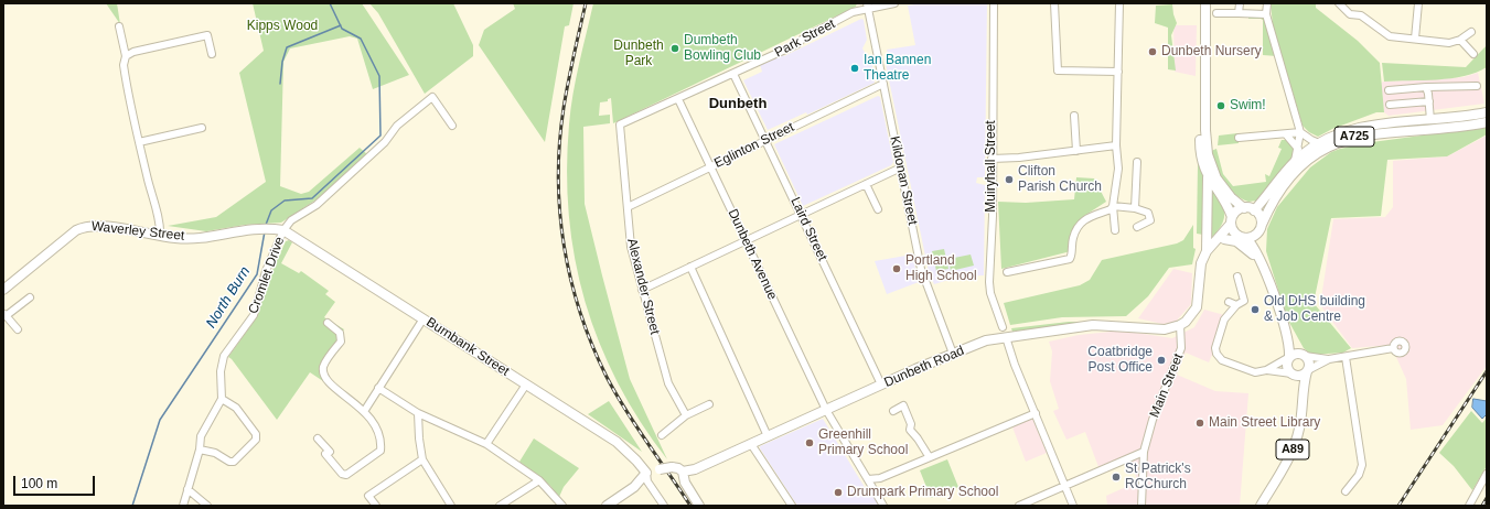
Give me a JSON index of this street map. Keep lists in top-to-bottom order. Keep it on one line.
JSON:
{"streets":{"main road":["A725","Waverley Street","Burnbank Street","Dunbeth Road","A89"],"street":["Park Street","Eglinton Street","Muiryhall Street","Kildonan Street","Laird Street","Dunbeth Avenue","Cromlet Drive","Alexander Street","Main Street"]},"crossings":[["Park Street","Kildonan Street"],["Park Street","Laird Street"],["Park Street","Dunbeth Avenue"],["Park Street","Alexander Street"],["A725","A89"],["Eglinton Street","Kildonan Street"],["Eglinton Street","Laird Street"],["Eglinton Street","Dunbeth Avenue"],["Eglinton Street","Alexander Street"],["Kildonan Street","Dunbeth Road"],["Laird Street","Dunbeth Road"],["Waverley Street","Cromlet Drive"],["Waverley Street","Burnbank Street"],["Dunbeth Avenue","Dunbeth Road"],["Cromlet Drive","Burnbank Street"],["Dunbeth Road","Main Street"]],"districts":["Dunbeth"],"water":["North Burn"],"parks":["Kipps Wood","Dunbeth Park"],"places":["Dumbeth Bowling Club","Dunbeth Nursery","Ian Bannen Theatre","Swim!","Clifton Parish Church","Portland High School","Old DHS building & Job Centre","Coatbridge Post Office","Main Street Library","Greenhill Primary School","St Patrick's RCChurch","Drumpark Primary School"],"scale_bar":"100 m"}
